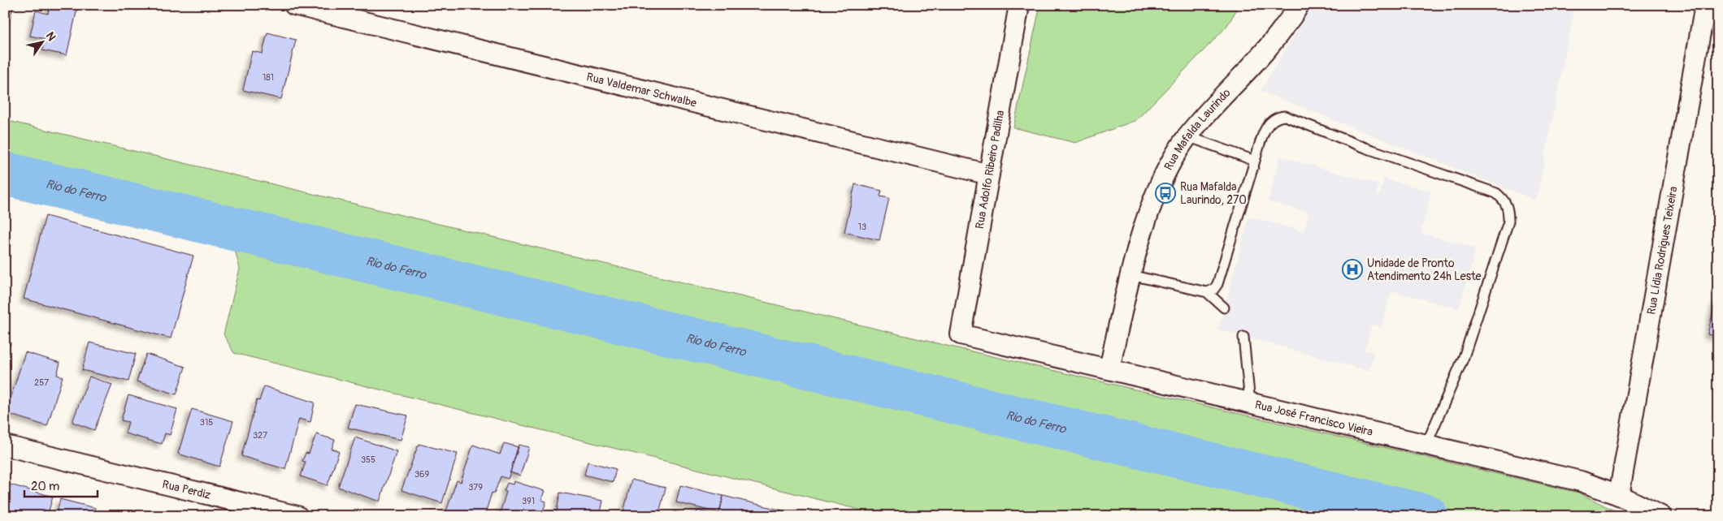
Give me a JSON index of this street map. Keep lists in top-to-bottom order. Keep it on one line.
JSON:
{"streets":{"street":["Rua Valdemar Schwalbe","Rua Mafalda Laurindo","Rua Adolfo Ribeiro Padilha","Rua Lídia Rodrigues Teixeira","Rua José Francisco Vieira","Rua Perdiz"]},"crossings":[["Rua Valdemar Schwalbe","Rua Adolfo Ribeiro Padilha"],["Rua Mafalda Laurindo","Rua José Francisco Vieira"],["Rua Adolfo Ribeiro Padilha","Rua José Francisco Vieira"],["Rua Lídia Rodrigues Teixeira","Rua José Francisco Vieira"]],"water":["Rio do Ferro"],"places":{"bus stop":["Rua Mafalda Laurindo, 270"],"hospital":["Unidade de Pronto Atendimento 24h Leste"]},"house_numbers":["181","13","257","315","327","355","369","379","391"],"scale_bar":"20 m","north":"top right"}
